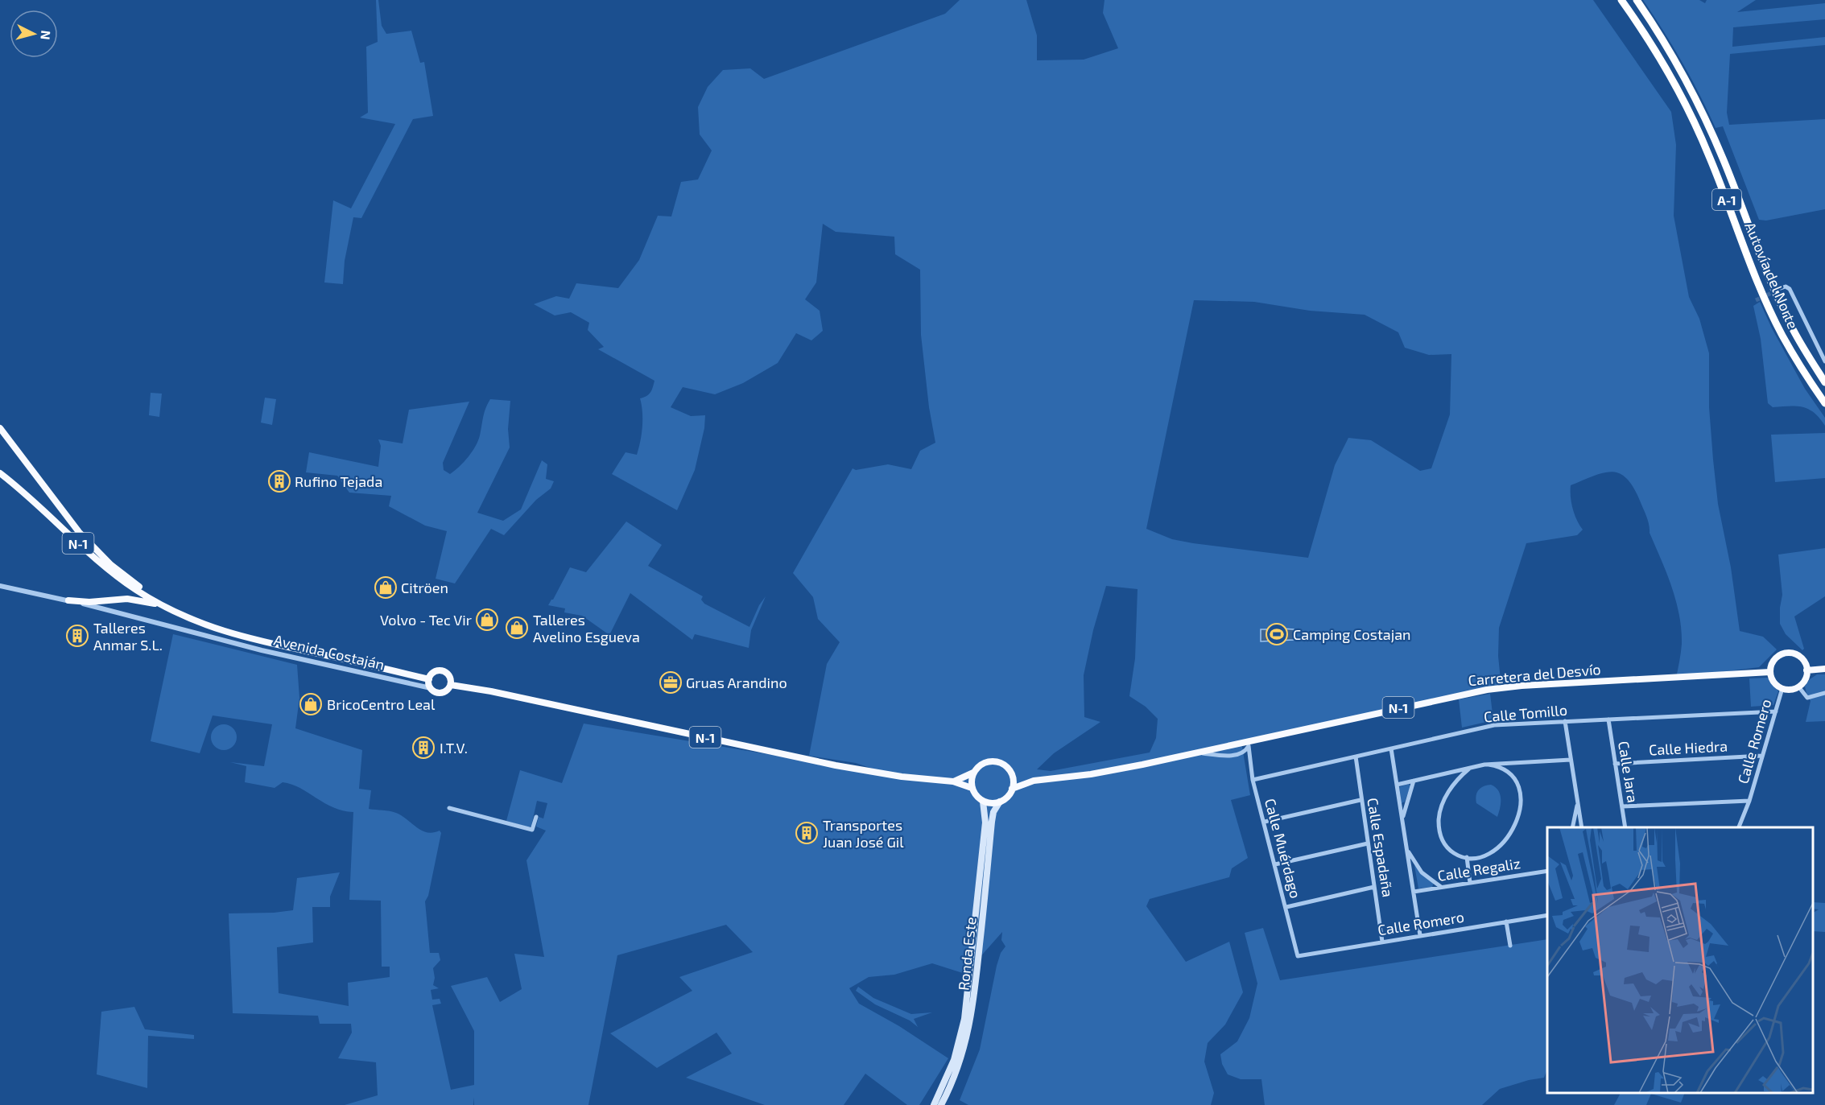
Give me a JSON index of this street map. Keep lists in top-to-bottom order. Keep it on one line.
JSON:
{"streets":{"highway":["A-1","Autovía del Norte","N-1","Avenida Costaján","Carretera del Desvío"],"main road":["Ronda Este"],"street":["Calle Tomillo","Calle Romero","Calle Hiedra","Calle Jara","Calle Espadaña","Calle Muérdago","Calle Regaliz"]},"crossings":[["N-1","Avenida Costaján"],["N-1","Carretera del Desvío"],["N-1","Ronda Este"],["Carretera del Desvío","Calle Romero"],["Carretera del Desvío","Calle Muérdago"],["Carretera del Desvío","Ronda Este"],["Calle Tomillo","Calle Romero"],["Calle Tomillo","Calle Jara"],["Calle Tomillo","Calle Espadaña"],["Calle Tomillo","Calle Muérdago"],["Calle Romero","Calle Hiedra"],["Calle Romero","Calle Espadaña"],["Calle Romero","Calle Muérdago"],["Calle Hiedra","Calle Jara"]],"places":{"building":["Rufino Tejada","Talleres Anmar S.L.","I.T.V.","Transportes Juan José Gil"],"shop":["Citröen","Volvo - Tec Vir","Talleres Avelino Esgueva","BricoCentro Leal"],"sports":["Camping Costajan"],"office":["Gruas Arandino"]},"north":"right"}
